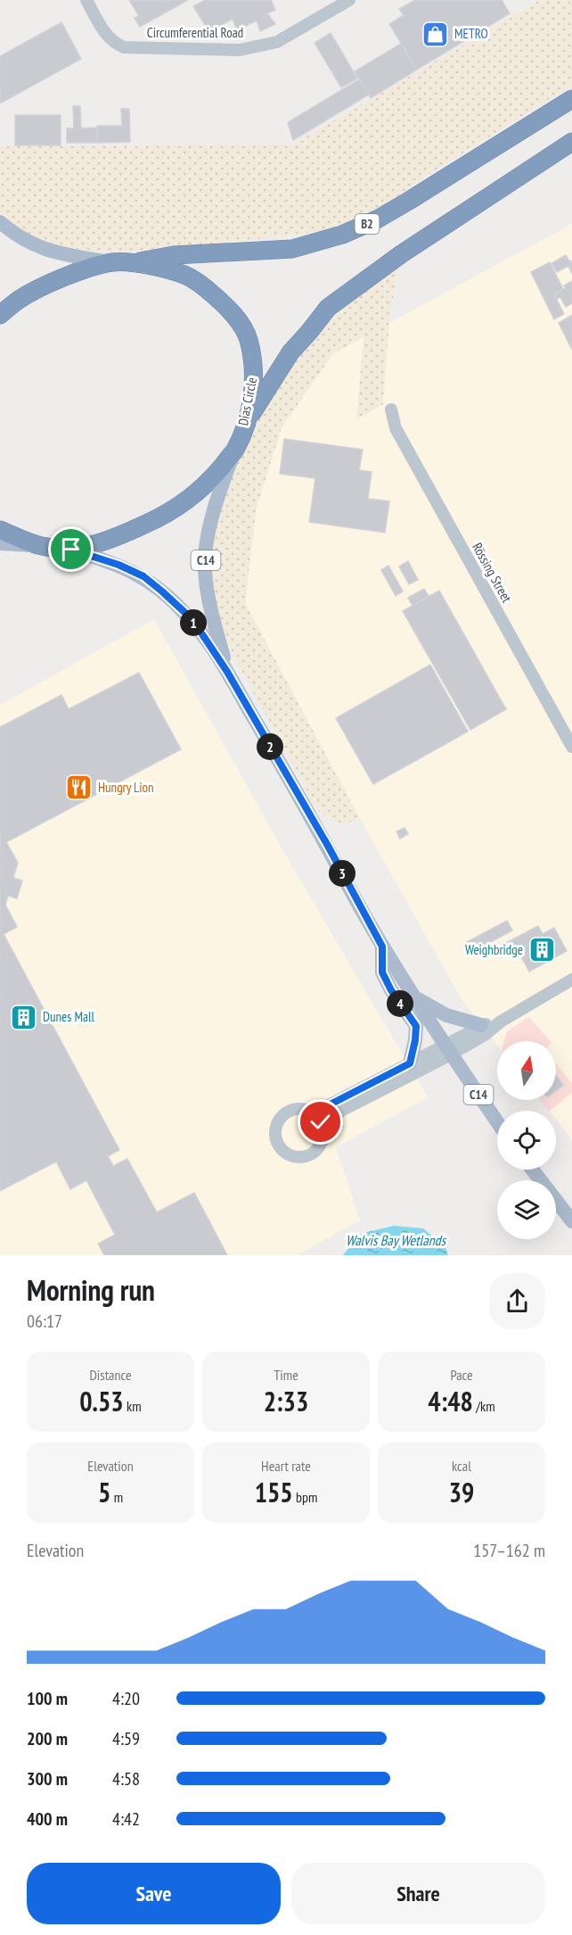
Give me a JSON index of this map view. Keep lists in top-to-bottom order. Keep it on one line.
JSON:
{"streets":{"highway":["B2","Dias Circle"],"main road":["C14"],"street":["Circumferential Road","Rössing Street"]},"crossings":[["B2","Dias Circle"],["Dias Circle","C14"]],"water":["Walvis Bay Wetlands"],"places":{"shop":["METRO"],"restaurant":["Hungry Lion"],"building":["Weighbridge","Dunes Mall"]},"north":"top","page":{"pins":["1","2","3","4"],"heading":["Morning run","06:17"],"stats":[["Distance","0.53 km"],["Time","2:33"],["Pace","4:48 /km"],["Elevation","5 m"],["Heart rate","155 bpm"],["kcal","39"]],"chart":["Elevation","157–162 m"],"list":[{"name":"100 m","note":"4:20"},{"name":"200 m","note":"4:59"},{"name":"300 m","note":"4:58"},{"name":"400 m","note":"4:42"}],"buttons":["Save","Share"]}}
